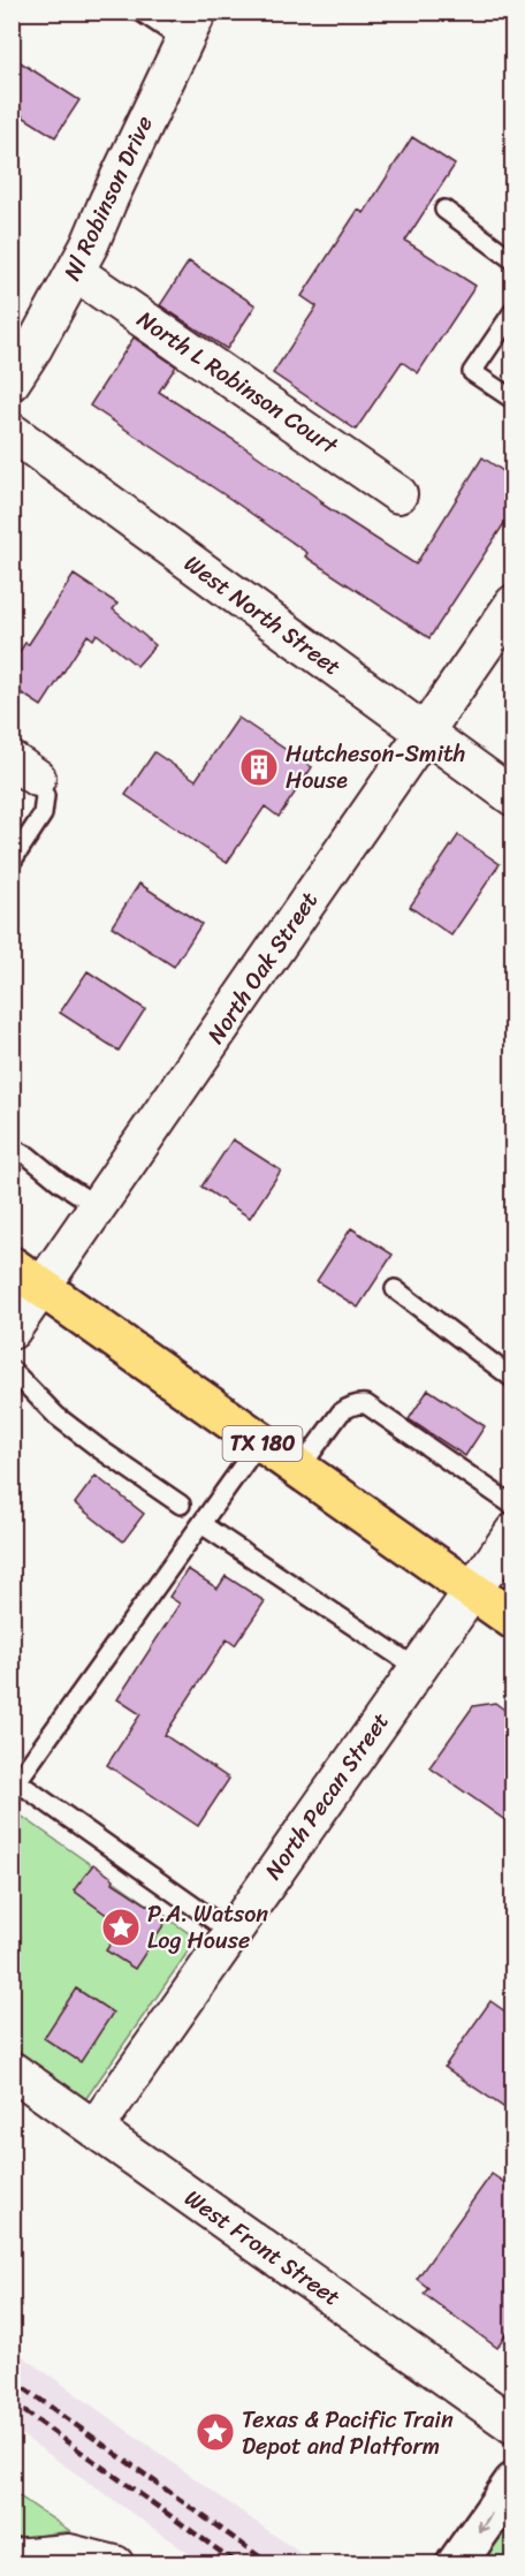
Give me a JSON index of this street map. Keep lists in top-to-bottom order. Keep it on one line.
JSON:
{"streets":{"main road":["TX 180"],"street":["Nl Robinson Drive","North L Robinson Court","West North Street","North Oak Street","North Pecan Street","West Front Street"]},"crossings":[["Nl Robinson Drive","North L Robinson Court"],["West North Street","North Oak Street"],["North Oak Street","TX 180"],["TX 180","North Pecan Street"],["North Pecan Street","West Front Street"]],"places":{"building":["Hutcheson-Smith House"],"place":["P.A. Watson Log House","Texas & Pacific Train Depot and Platform"]}}
